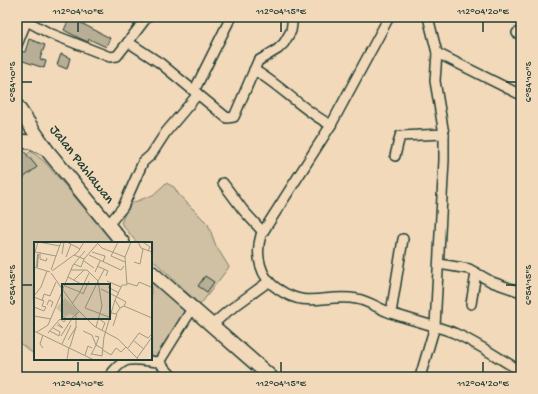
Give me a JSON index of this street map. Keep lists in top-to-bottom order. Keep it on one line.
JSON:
{"streets":{"main road":["Jalan Pahlawan"]},"coordinates":["112°04'10\"E","112°04'15\"E","112°04'20\"E","6°54'10\"S","6°54'15\"S"]}
